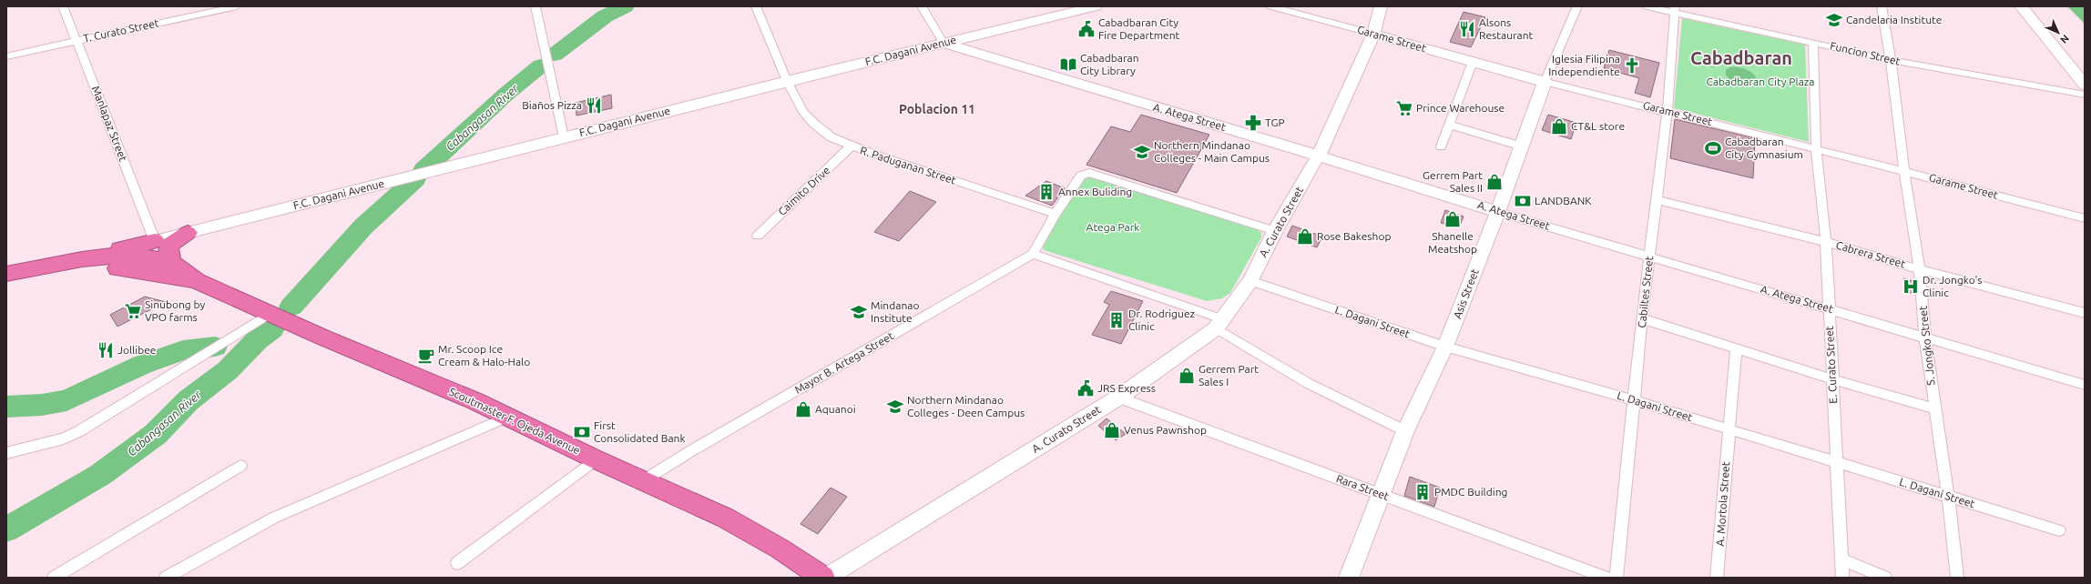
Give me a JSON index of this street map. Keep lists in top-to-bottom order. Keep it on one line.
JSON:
{"streets":{"highway":["Scoutmaster F. Ojeda Avenue"],"street":["T. Curato Street","Garame Street","F.C. Dagani Avenue","Funcion Street","A. Atega Street","Manlapaz Street","R. Paduganan Street","Caimito Drive","A. Curato Street","Cabrera Street","Cabiltes Street","Asis Street","L. Dagani Street","S. Jongko Street","Mayor B. Artega Street","E. Curato Street","Rara Street","A. Mortola Street"]},"crossings":[["T. Curato Street","Manlapaz Street"],["Garame Street","A. Curato Street"],["Garame Street","Cabiltes Street"],["Garame Street","Asis Street"],["Garame Street","S. Jongko Street"],["Garame Street","E. Curato Street"],["F.C. Dagani Avenue","A. Atega Street"],["F.C. Dagani Avenue","Manlapaz Street"],["F.C. Dagani Avenue","R. Paduganan Street"],["Funcion Street","Cabiltes Street"],["Funcion Street","S. Jongko Street"],["Funcion Street","E. Curato Street"],["A. Atega Street","A. Curato Street"],["A. Atega Street","Cabiltes Street"],["A. Atega Street","Asis Street"],["A. Atega Street","S. Jongko Street"],["A. Atega Street","E. Curato Street"],["R. Paduganan Street","Caimito Drive"],["A. Curato Street","L. Dagani Street"],["A. Curato Street","Rara Street"],["Cabrera Street","Cabiltes Street"],["Cabrera Street","S. Jongko Street"],["Cabrera Street","E. Curato Street"],["Cabiltes Street","L. Dagani Street"],["Asis Street","L. Dagani Street"],["Asis Street","Rara Street"],["L. Dagani Street","S. Jongko Street"],["L. Dagani Street","E. Curato Street"],["L. Dagani Street","A. Mortola Street"],["Mayor B. Artega Street","Scoutmaster F. Ojeda Avenue"]],"districts":["Cabadbaran","Poblacion 11"],"water":["Cabangasan River"],"parks":["Cabadbaran City Plaza","Atega Park"],"places":{"school or university":["Candelaria Institute","Northern Mindanao Colleges - Main Campus","Mindanao Institute","Northern Mindanao Colleges - Deen Campus"],"public building":["Cabadbaran City Fire Department","JRS Express"],"restaurant":["Alsons Restaurant","Biaños Pizza","Jollibee"],"library":["Cabadbaran City Library"],"church":["Iglesia Filipina Independiente"],"supermarket":["Prince Warehouse","Sinubong by VPO farms"],"pharmacy":["TGP"],"shop":["CT&L store","Gerrem Part Sales II","Shanelle Meatshop","Rose Bakeshop","Gerrem Part Sales I","Aquanoi","Venus Pawnshop"],"sports":["Cabadbaran City Gymnasium"],"building":["Annex Buliding","Dr. Rodriguez Clinic","PMDC Building"],"bank":["LANDBANK","First Consolidated Bank"],"hospital":["Dr. Jongko's Clinic"],"cafe":["Mr. Scoop Ice Cream & Halo-Halo"]},"north":"bottom right"}
